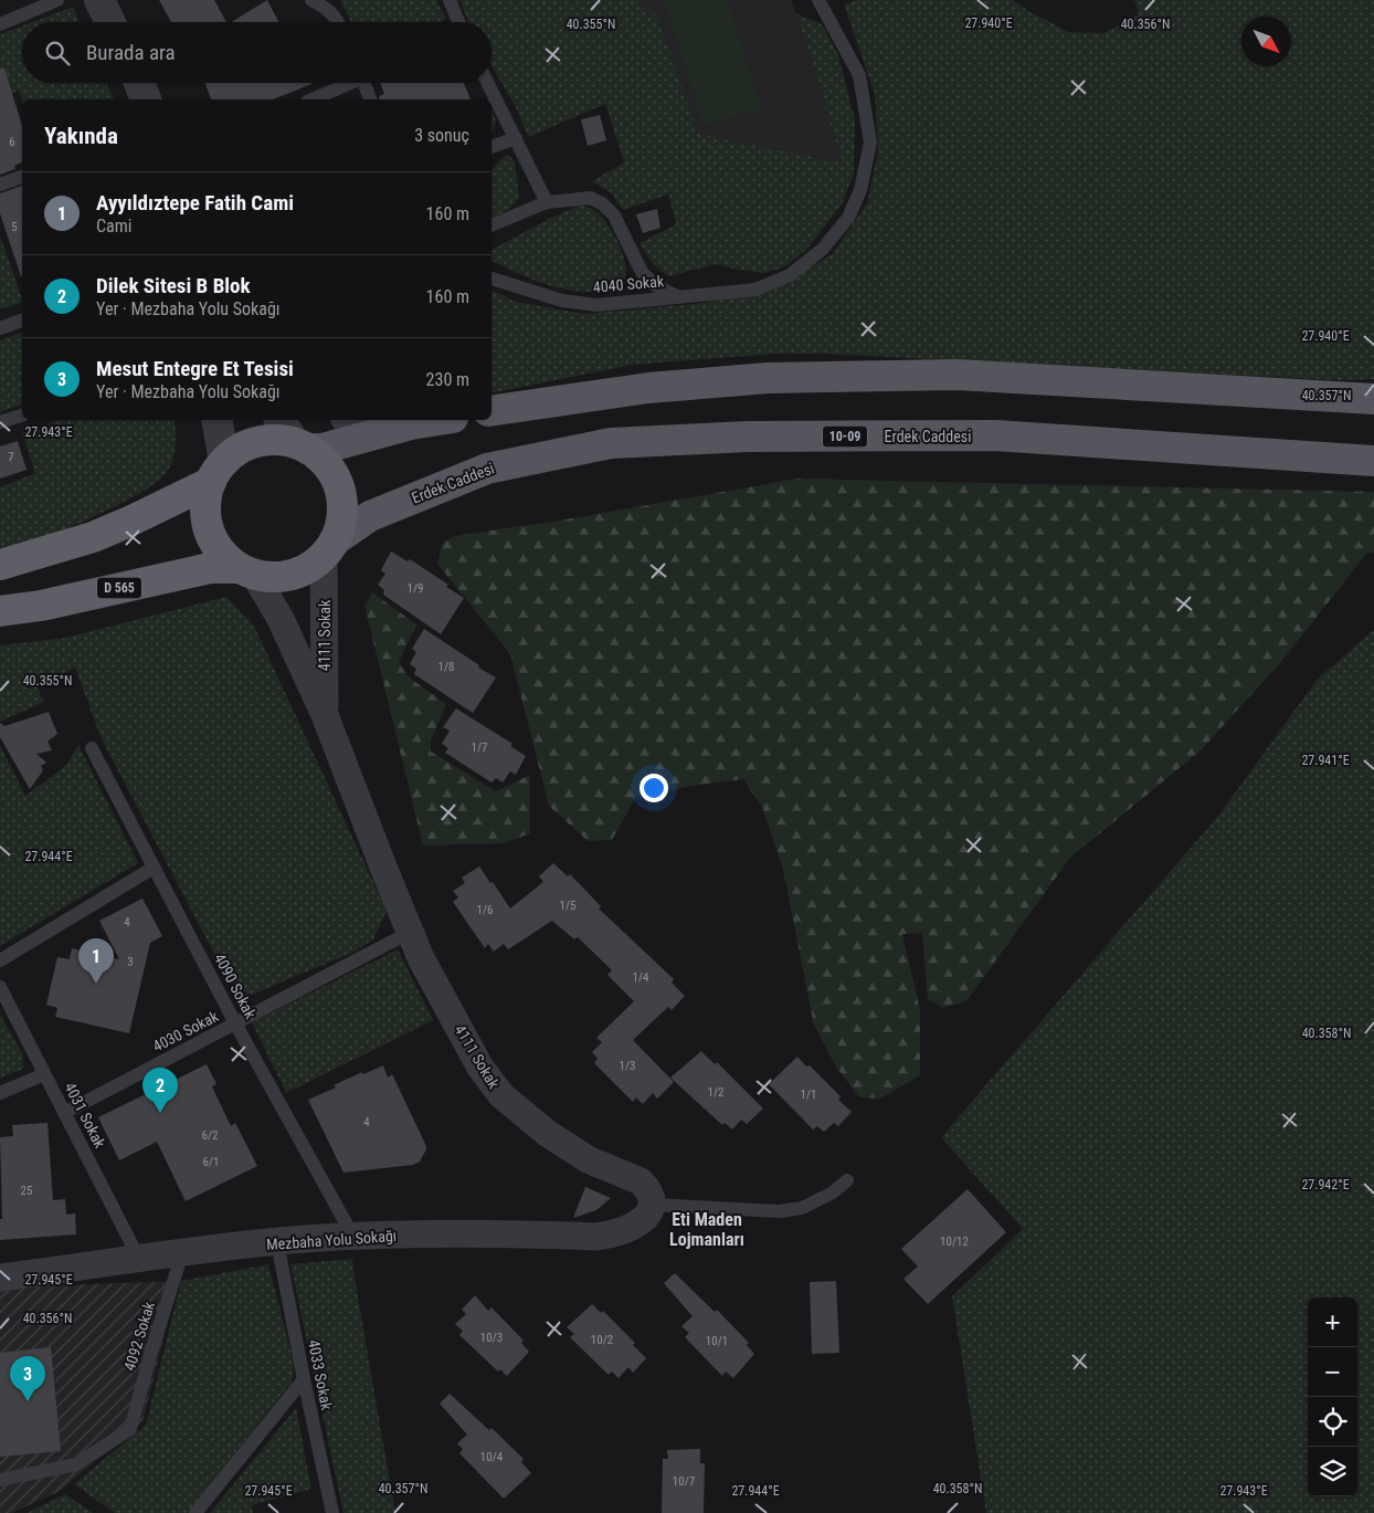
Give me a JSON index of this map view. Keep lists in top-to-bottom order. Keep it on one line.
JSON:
{"streets":{"highway":["D 565"],"main road":["10-09","Erdek Caddesi"],"street":["4111 Sokak","Mezbaha Yolu Sokağı"],"lane":["4040 Sokak","4090 Sokak","4030 Sokak","4031 Sokak","4092 Sokak","4033 Sokak"]},"crossings":[["Erdek Caddesi","D 565"],["Erdek Caddesi","4111 Sokak"],["D 565","4111 Sokak"],["4111 Sokak","4030 Sokak"],["4111 Sokak","Mezbaha Yolu Sokağı"],["4090 Sokak","4030 Sokak"],["4090 Sokak","Mezbaha Yolu Sokağı"],["4030 Sokak","4031 Sokak"],["4031 Sokak","Mezbaha Yolu Sokağı"],["Mezbaha Yolu Sokağı","4092 Sokak"],["Mezbaha Yolu Sokağı","4033 Sokak"]],"districts":["Eti Maden Lojmanları"],"house_numbers":["6","5","7","1/9","1/8","1/7","1/5","1/6","4","3","1/4","1/3","1/2","1/1","4","6/2","6/1","25","10/12","10/3","10/2","10/1","10/4","10/7"],"north":"bottom right","page":{"search":"Burada ara","heading":["Yakında","3 sonuç"],"list":[{"mark":"1","name":"Ayyıldıztepe Fatih Cami","note":"Cami","value":"160 m"},{"mark":"2","name":"Dilek Sitesi B Blok","note":"Yer · Mezbaha Yolu Sokağı","value":"160 m"},{"mark":"3","name":"Mesut Entegre Et Tesisi","note":"Yer · Mezbaha Yolu Sokağı","value":"230 m"}],"pins":["1","2","3"],"map_buttons":["+","−"]},"coordinates":["27.940°E","40.355°N","40.356°N","40.357°N","27.943°E","27.941°E","27.944°E","40.358°N","27.942°E","27.945°E"]}
